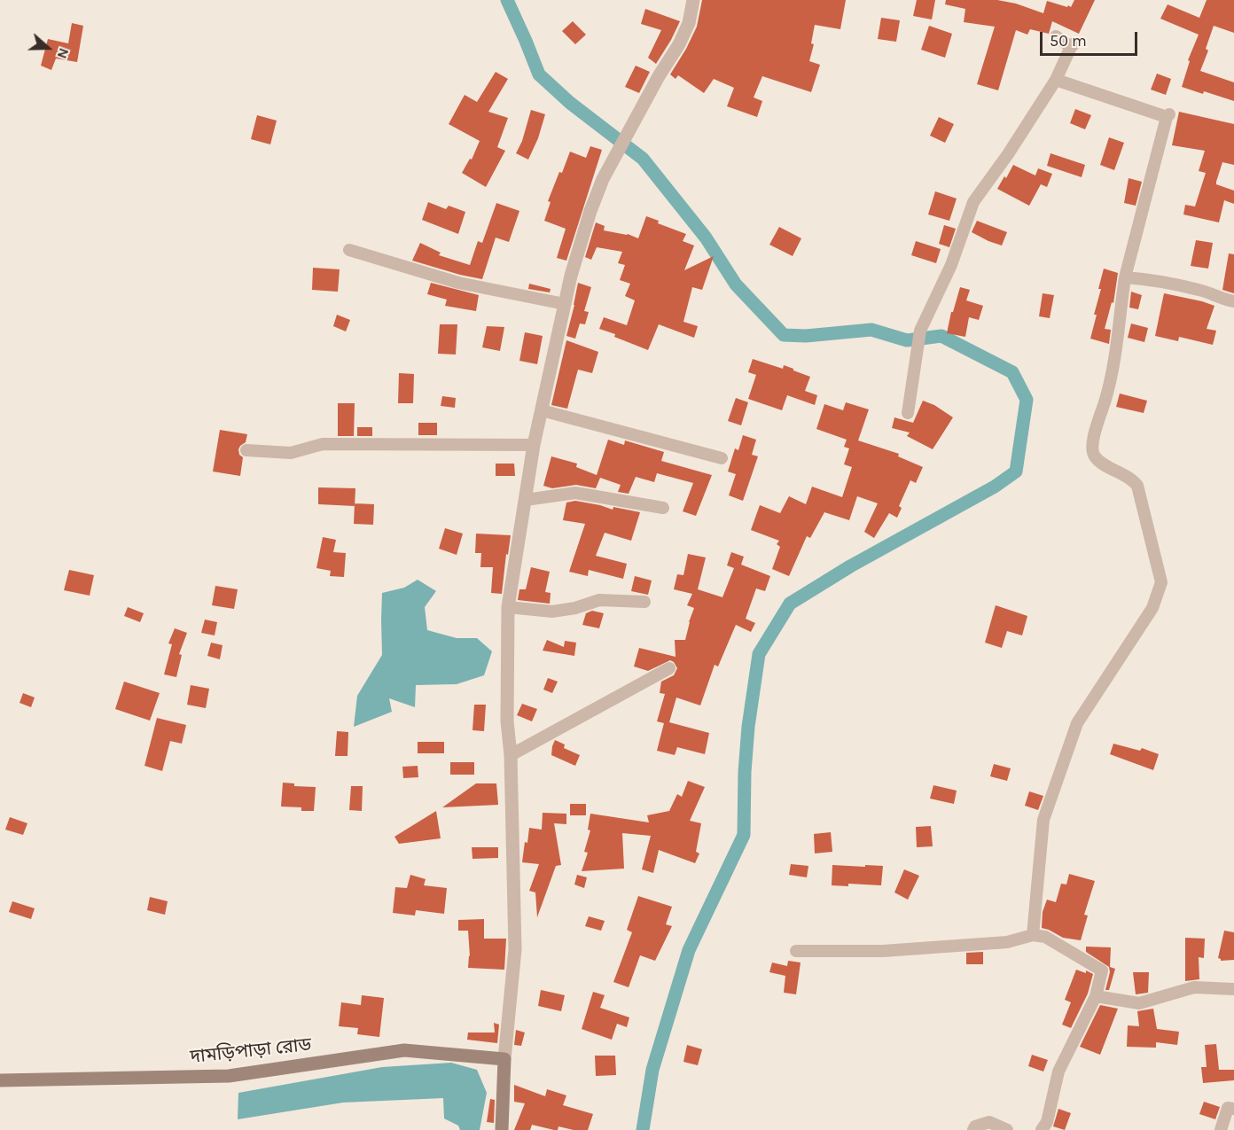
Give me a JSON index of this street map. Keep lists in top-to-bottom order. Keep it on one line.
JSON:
{"streets":{"main road":["দামড়িপাড়া রোড"]},"scale_bar":"50 m","north":"right"}
